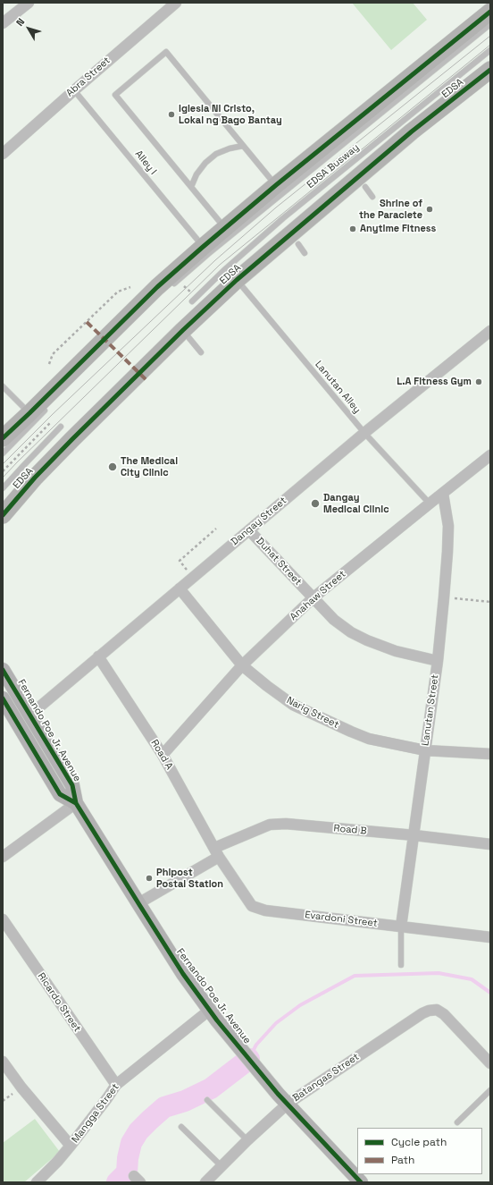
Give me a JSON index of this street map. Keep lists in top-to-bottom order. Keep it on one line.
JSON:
{"streets":{"highway":["EDSA"],"main road":["Fernando Poe Jr. Avenue"],"street":["Abra Street","Dangay Street","Duhat Street","Anahaw Street","Lanutan Street","Narig Street","Road A","Road B","Evardoni Street","Ricardo Street","Batangas Street","Mangga Street"],"lane":["Alley I","EDSA Busway","Lanutan Alley"]},"crossings":[["Abra Street","Alley I"],["EDSA","Lanutan Alley"],["Lanutan Alley","Dangay Street"],["Lanutan Alley","Anahaw Street"],["Dangay Street","Duhat Street"],["Dangay Street","Narig Street"],["Dangay Street","Fernando Poe Jr. Avenue"],["Dangay Street","Road A"],["Duhat Street","Anahaw Street"],["Duhat Street","Lanutan Street"],["Anahaw Street","Lanutan Street"],["Anahaw Street","Narig Street"],["Anahaw Street","Road A"],["Lanutan Street","Narig Street"],["Lanutan Street","Road B"],["Lanutan Street","Evardoni Street"],["Fernando Poe Jr. Avenue","Road B"],["Fernando Poe Jr. Avenue","Batangas Street"],["Fernando Poe Jr. Avenue","Mangga Street"],["Road A","Road B"],["Road A","Evardoni Street"],["Road B","Evardoni Street"],["Ricardo Street","Mangga Street"]],"places":["Iglesia Ni Cristo, Lokal ng Bago Bantay","Shrine of the Paraclete","Anytime Fitness","L.A Fitness Gym","The Medical City Clinic","Dangay Medical Clinic","Phlpost Postal Station"],"legend":["Cycle path","Path"],"north":"top left"}
